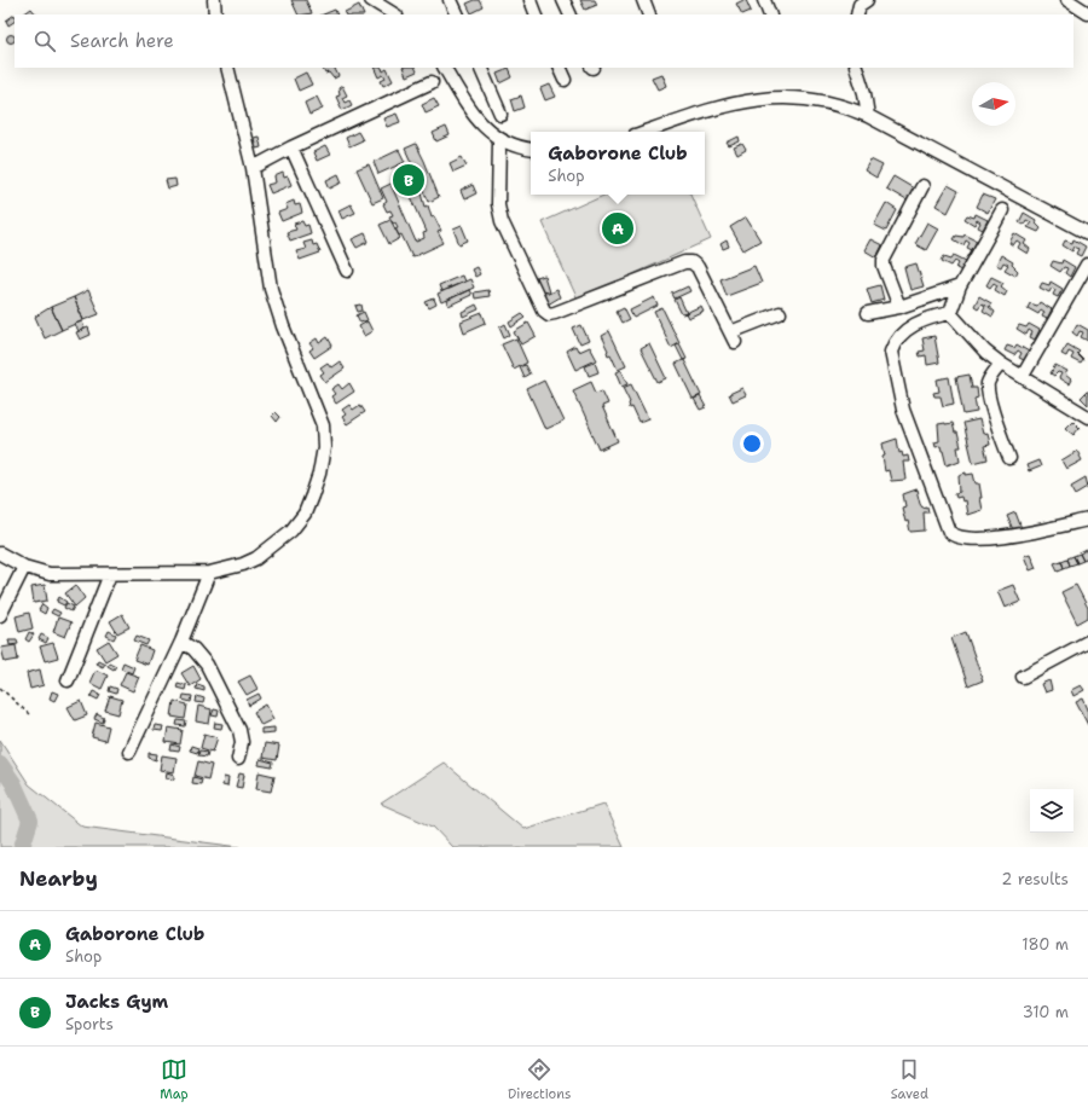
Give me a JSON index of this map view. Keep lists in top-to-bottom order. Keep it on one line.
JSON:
{"north":"right","page":{"search":"Search here","popup":["Gaborone Club","Shop"],"pins":["B","A"],"heading":["Nearby","2 results"],"list":[{"mark":"A","name":"Gaborone Club","note":"Shop","value":"180 m"},{"mark":"B","name":"Jacks Gym","note":"Sports","value":"310 m"}],"nav":["Map","Directions","Saved"]}}
